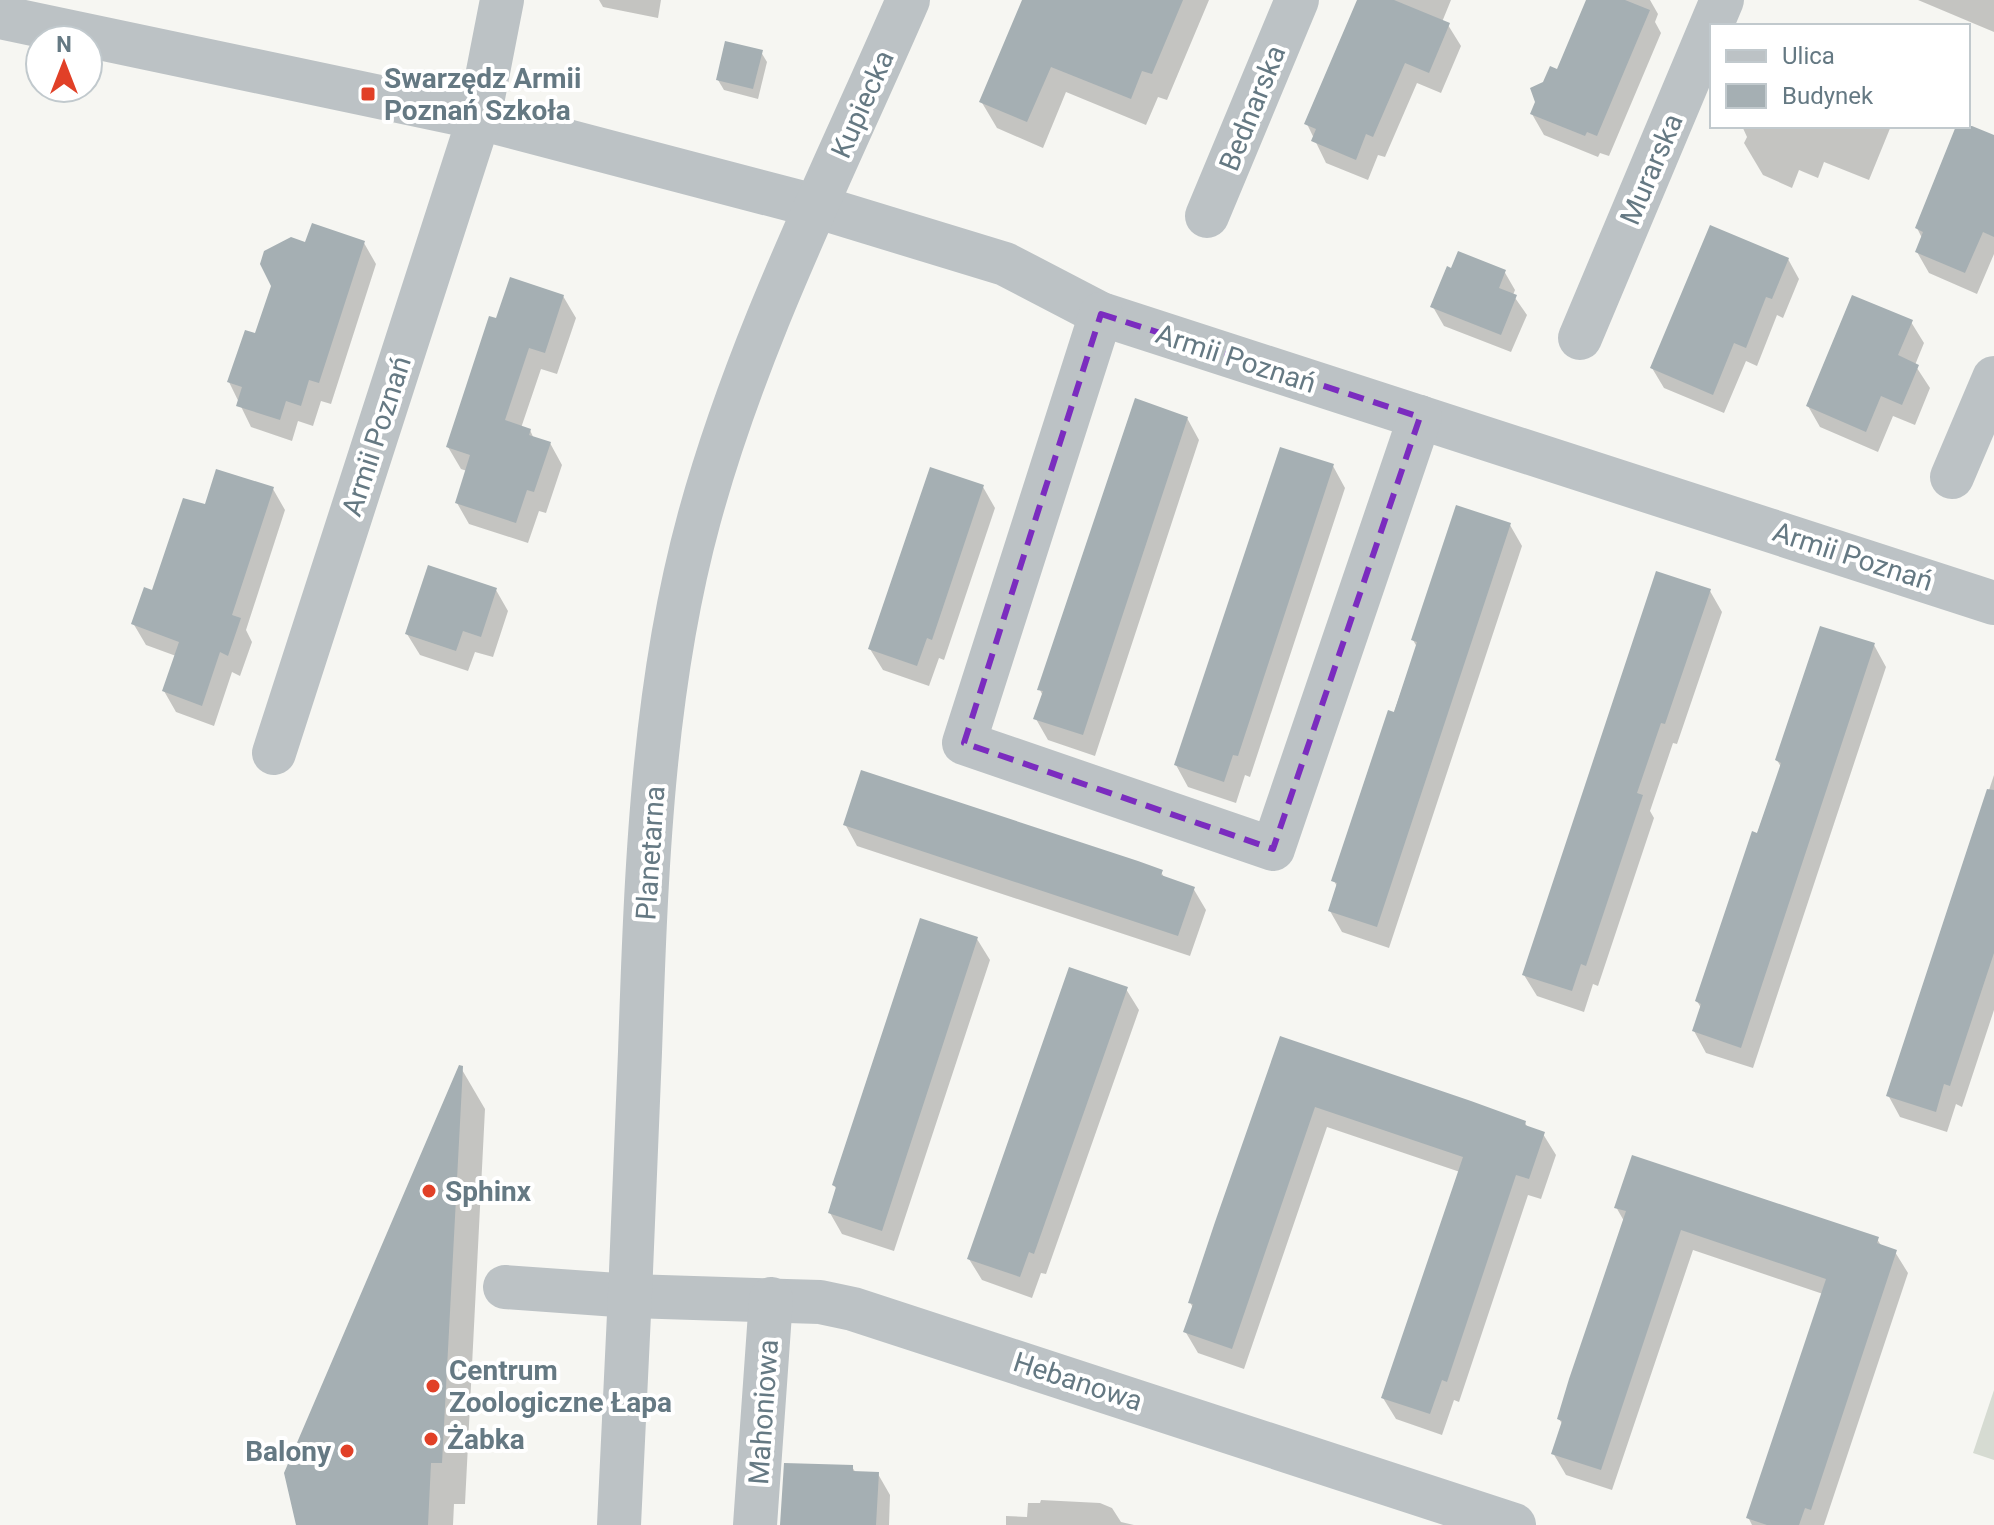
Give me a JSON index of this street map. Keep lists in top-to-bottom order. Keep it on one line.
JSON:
{"streets":{"street":["Kupiecka","Bednarska","Murarska","Armii Poznań","Planetarna","Hebanowa","Mahoniowa"]},"crossings":[["Kupiecka","Armii Poznań"],["Kupiecka","Planetarna"],["Armii Poznań","Planetarna"],["Planetarna","Hebanowa"],["Hebanowa","Mahoniowa"]],"places":{"transit":["Swarzędz Armii Poznań Szkoła"],"other":["Sphinx","Centrum Zoologiczne Łapa","Żabka","Balony"]},"legend":["Ulica","Budynek"],"north":"top"}
